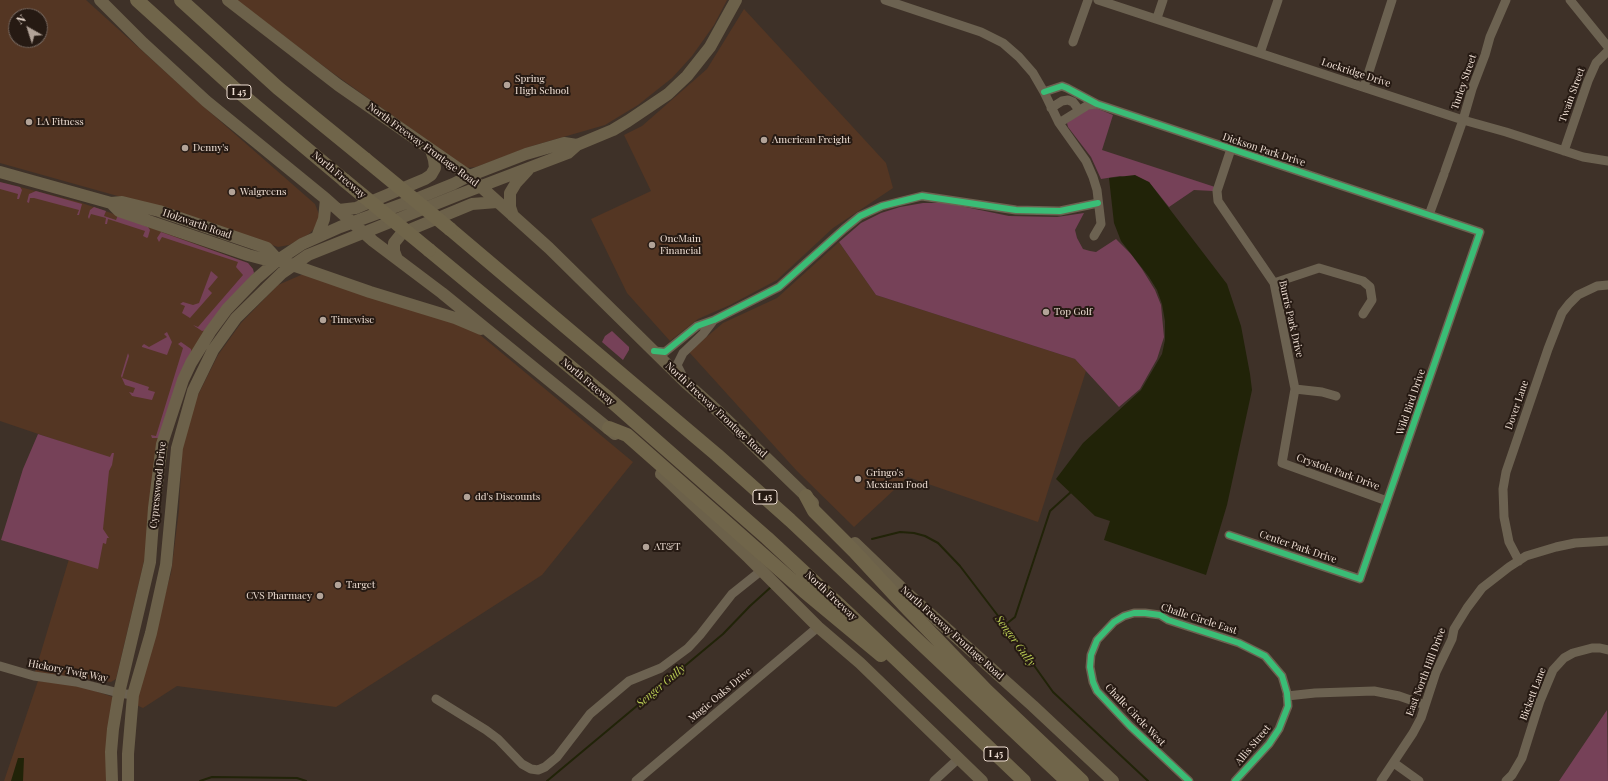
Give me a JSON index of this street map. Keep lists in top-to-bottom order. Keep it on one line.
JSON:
{"streets":{"highway":["I 45","North Freeway"],"main road":["North Freeway Frontage Road","Holzwarth Road","Cypresswood Drive"],"street":["Lockridge Drive","Turley Street","Twain Street","Dickson Park Drive","Burris Park Drive","Wild Bird Drive","Dover Lane","Crystola Park Drive","Center Park Drive","Challe Circle East","Hickory Twig Way","East North Hill Drive","Bickett Lane","Magic Oaks Drive","Challe Circle West","Allis Street"]},"crossings":[["Lockridge Drive","Turley Street"],["Lockridge Drive","Twain Street"],["Turley Street","Dickson Park Drive"],["North Freeway Frontage Road","Cypresswood Drive"],["Dickson Park Drive","Burris Park Drive"],["Dickson Park Drive","Wild Bird Drive"],["Holzwarth Road","Cypresswood Drive"],["Burris Park Drive","Crystola Park Drive"],["Wild Bird Drive","Crystola Park Drive"],["Wild Bird Drive","Center Park Drive"],["Dover Lane","East North Hill Drive"],["Cypresswood Drive","Hickory Twig Way"],["Challe Circle East","Challe Circle West"],["Challe Circle East","Allis Street"]],"water":["Senger Gully"],"places":["Spring High School","LA Fitness","American Freight","Denny's","Walgreens","OneMain Financial","Top Golf","Timewise","Gringo's Mexican Food","dd's Discounts","AT&T","Target","CVS Pharmacy"],"north":"top left"}
